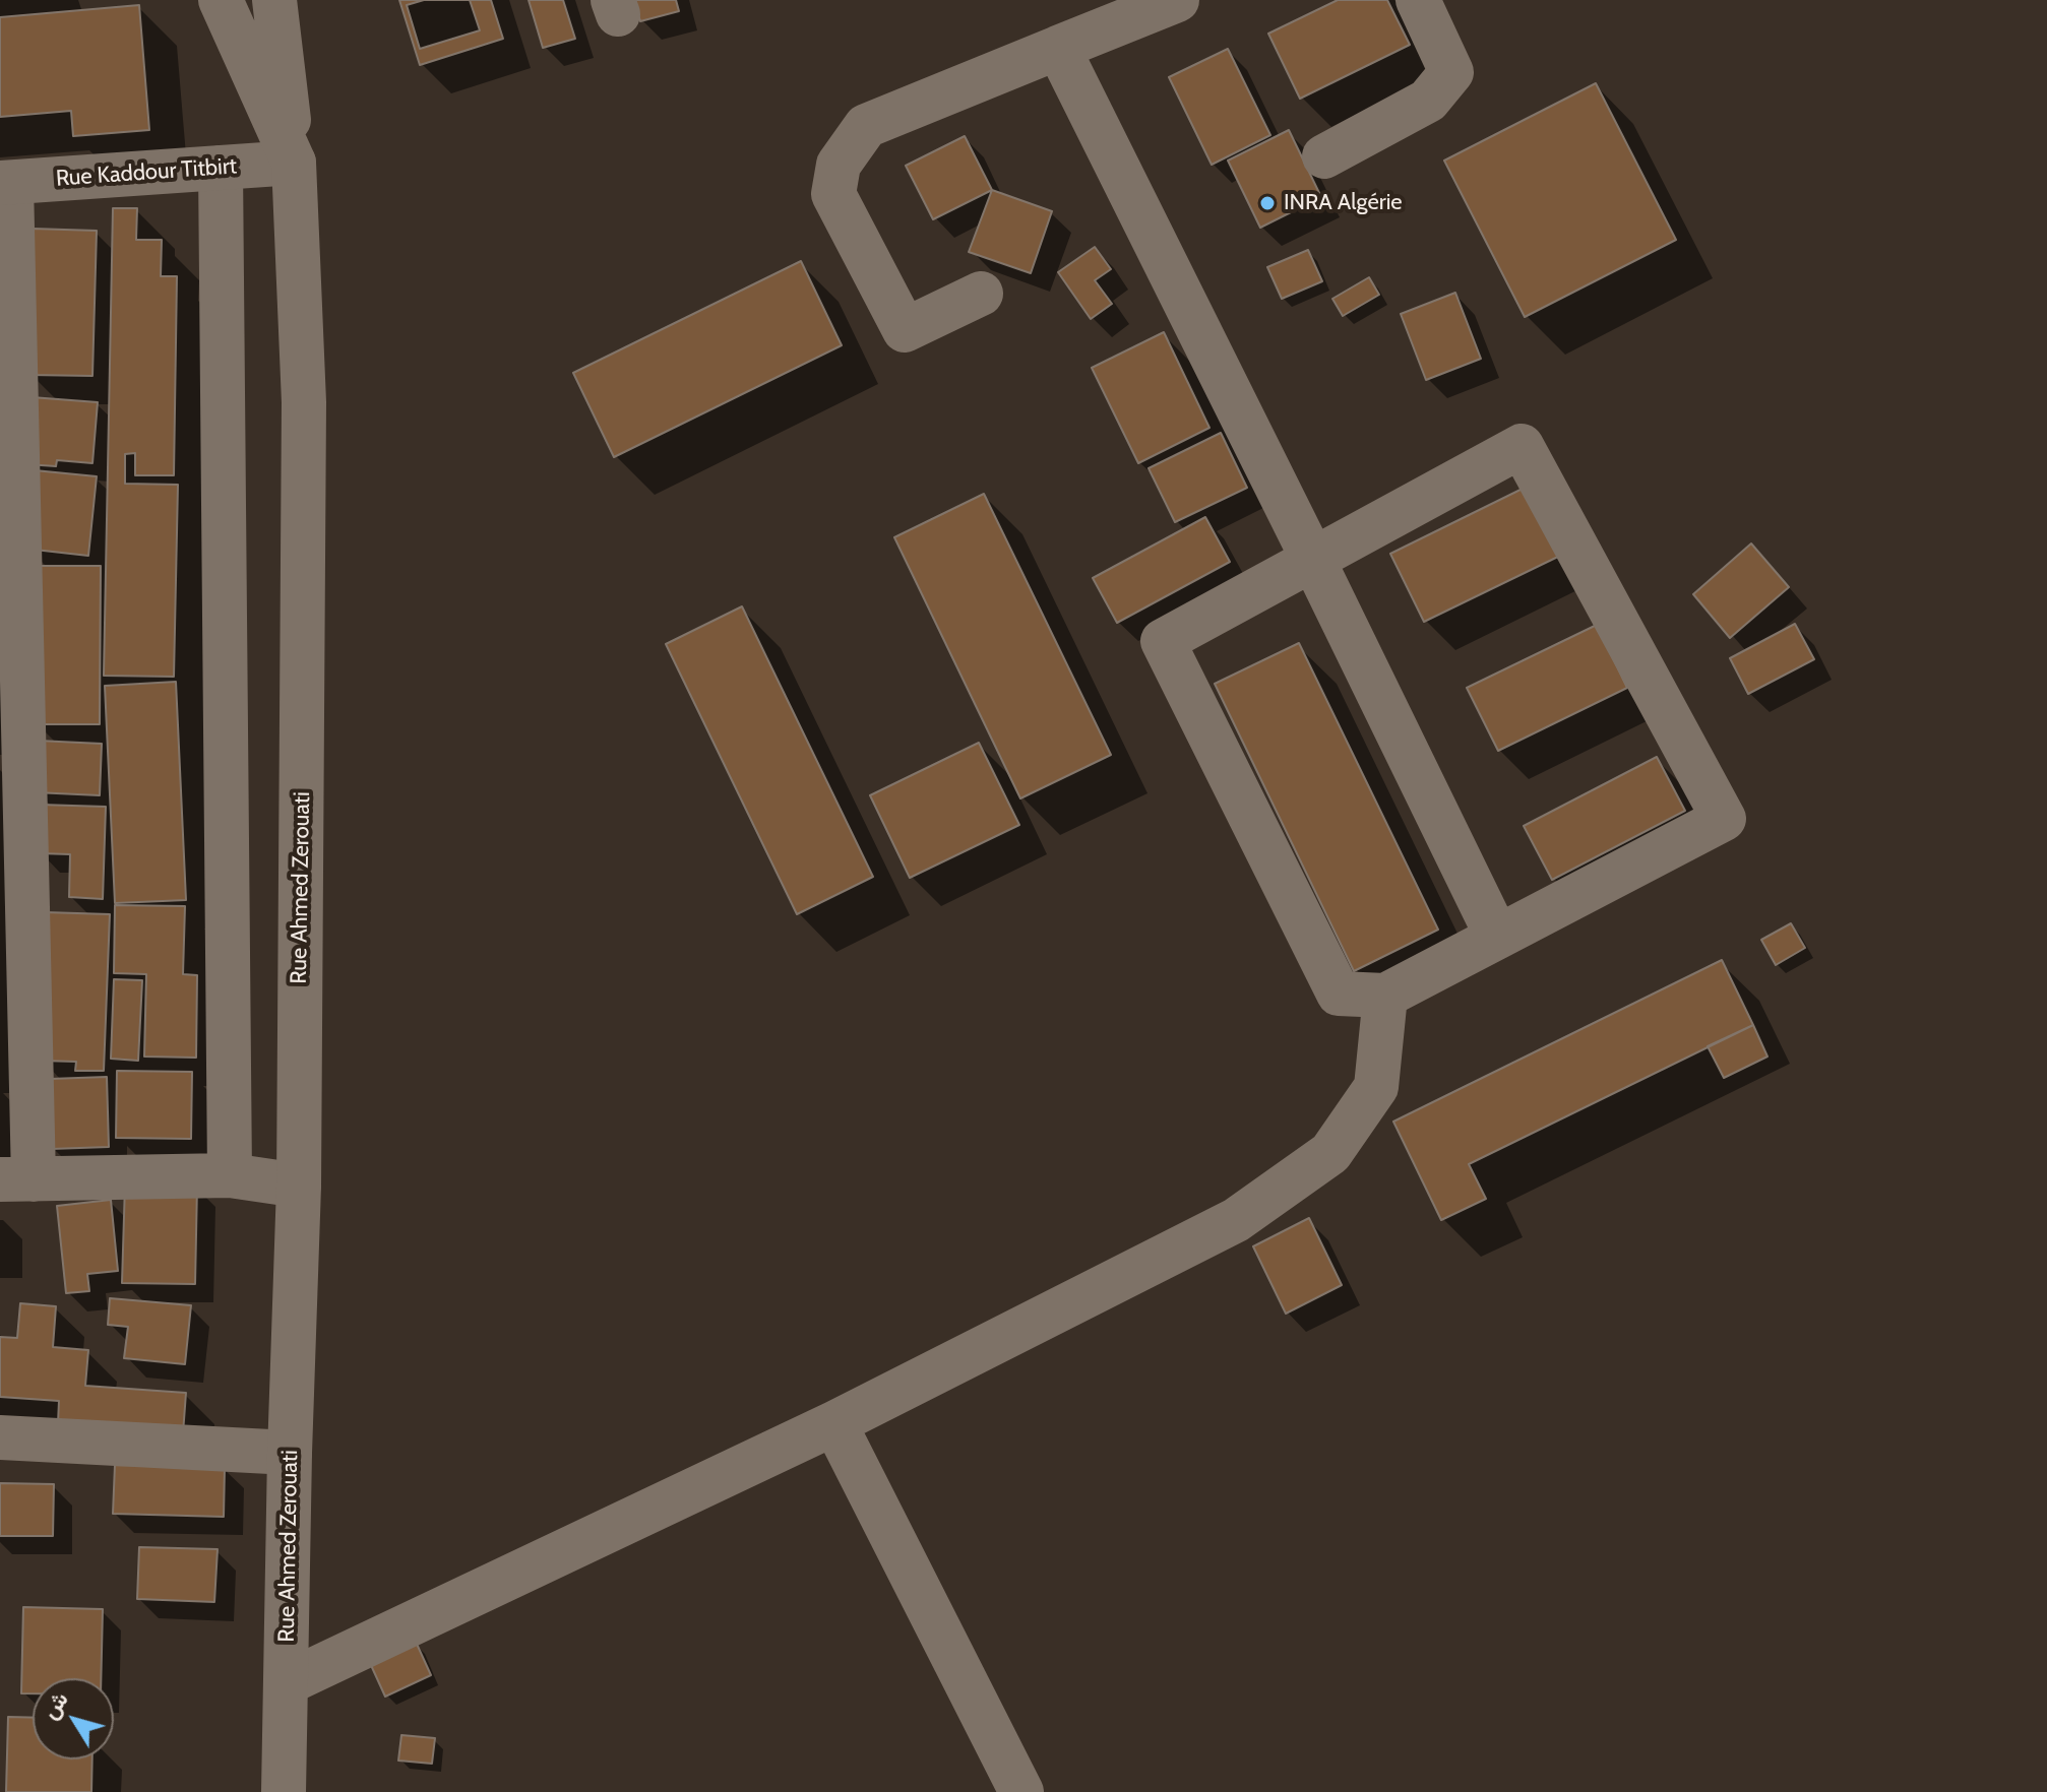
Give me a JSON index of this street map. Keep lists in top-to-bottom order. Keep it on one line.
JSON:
{"streets":{"street":["Rue Kaddour Titbirt","Rue Ahmed Zerouati"]},"crossings":[["Rue Kaddour Titbirt","Rue Ahmed Zerouati"]],"places":["INRA Algérie"],"north":"top left"}
